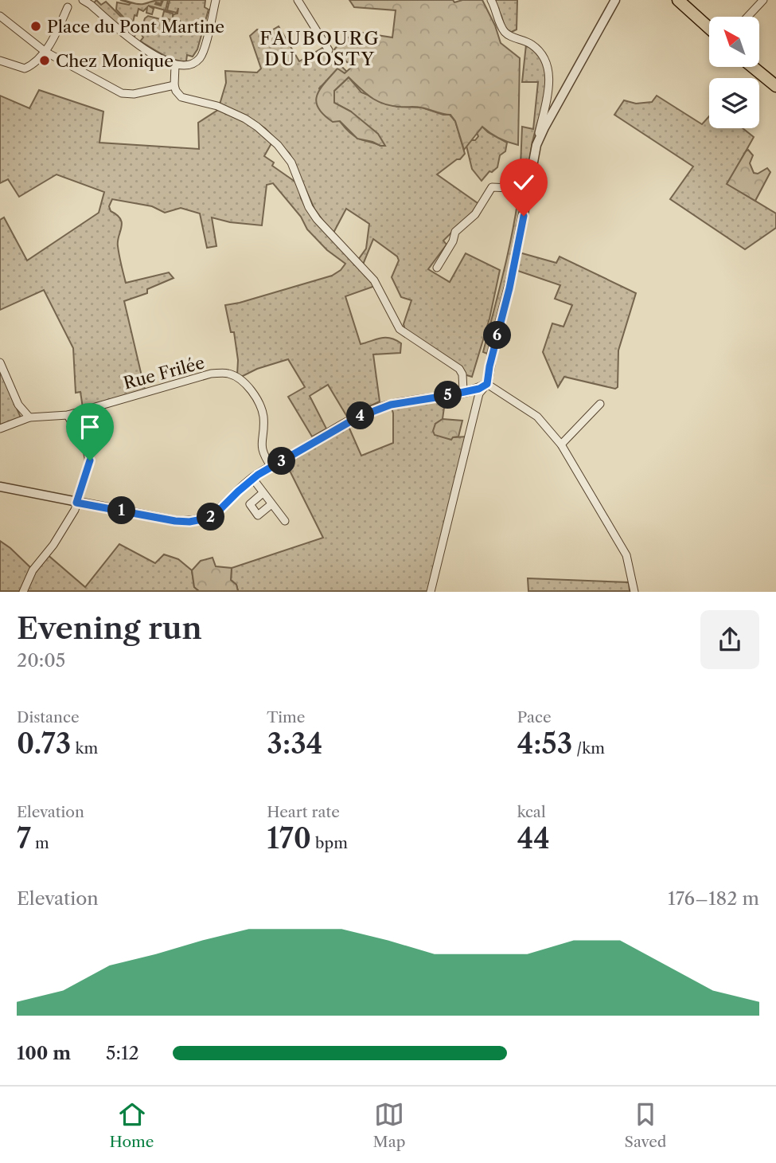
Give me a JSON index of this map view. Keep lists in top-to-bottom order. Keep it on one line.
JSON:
{"streets":{"street":["Rue Frilée"]},"districts":["FAUBOURG DU POSTY"],"places":["Place du Pont Martine","Chez Monique"],"north":"top left","page":{"pins":["6","5","4","3","1","2"],"heading":["Evening run","20:05"],"stats":[["Distance","0.73 km"],["Time","3:34"],["Pace","4:53 /km"],["Elevation","7 m"],["Heart rate","170 bpm"],["kcal","44"]],"chart":["Elevation","176–182 m"],"list":[{"name":"100 m","note":"5:12"}],"tabs":["Home","Map","Saved"]}}
